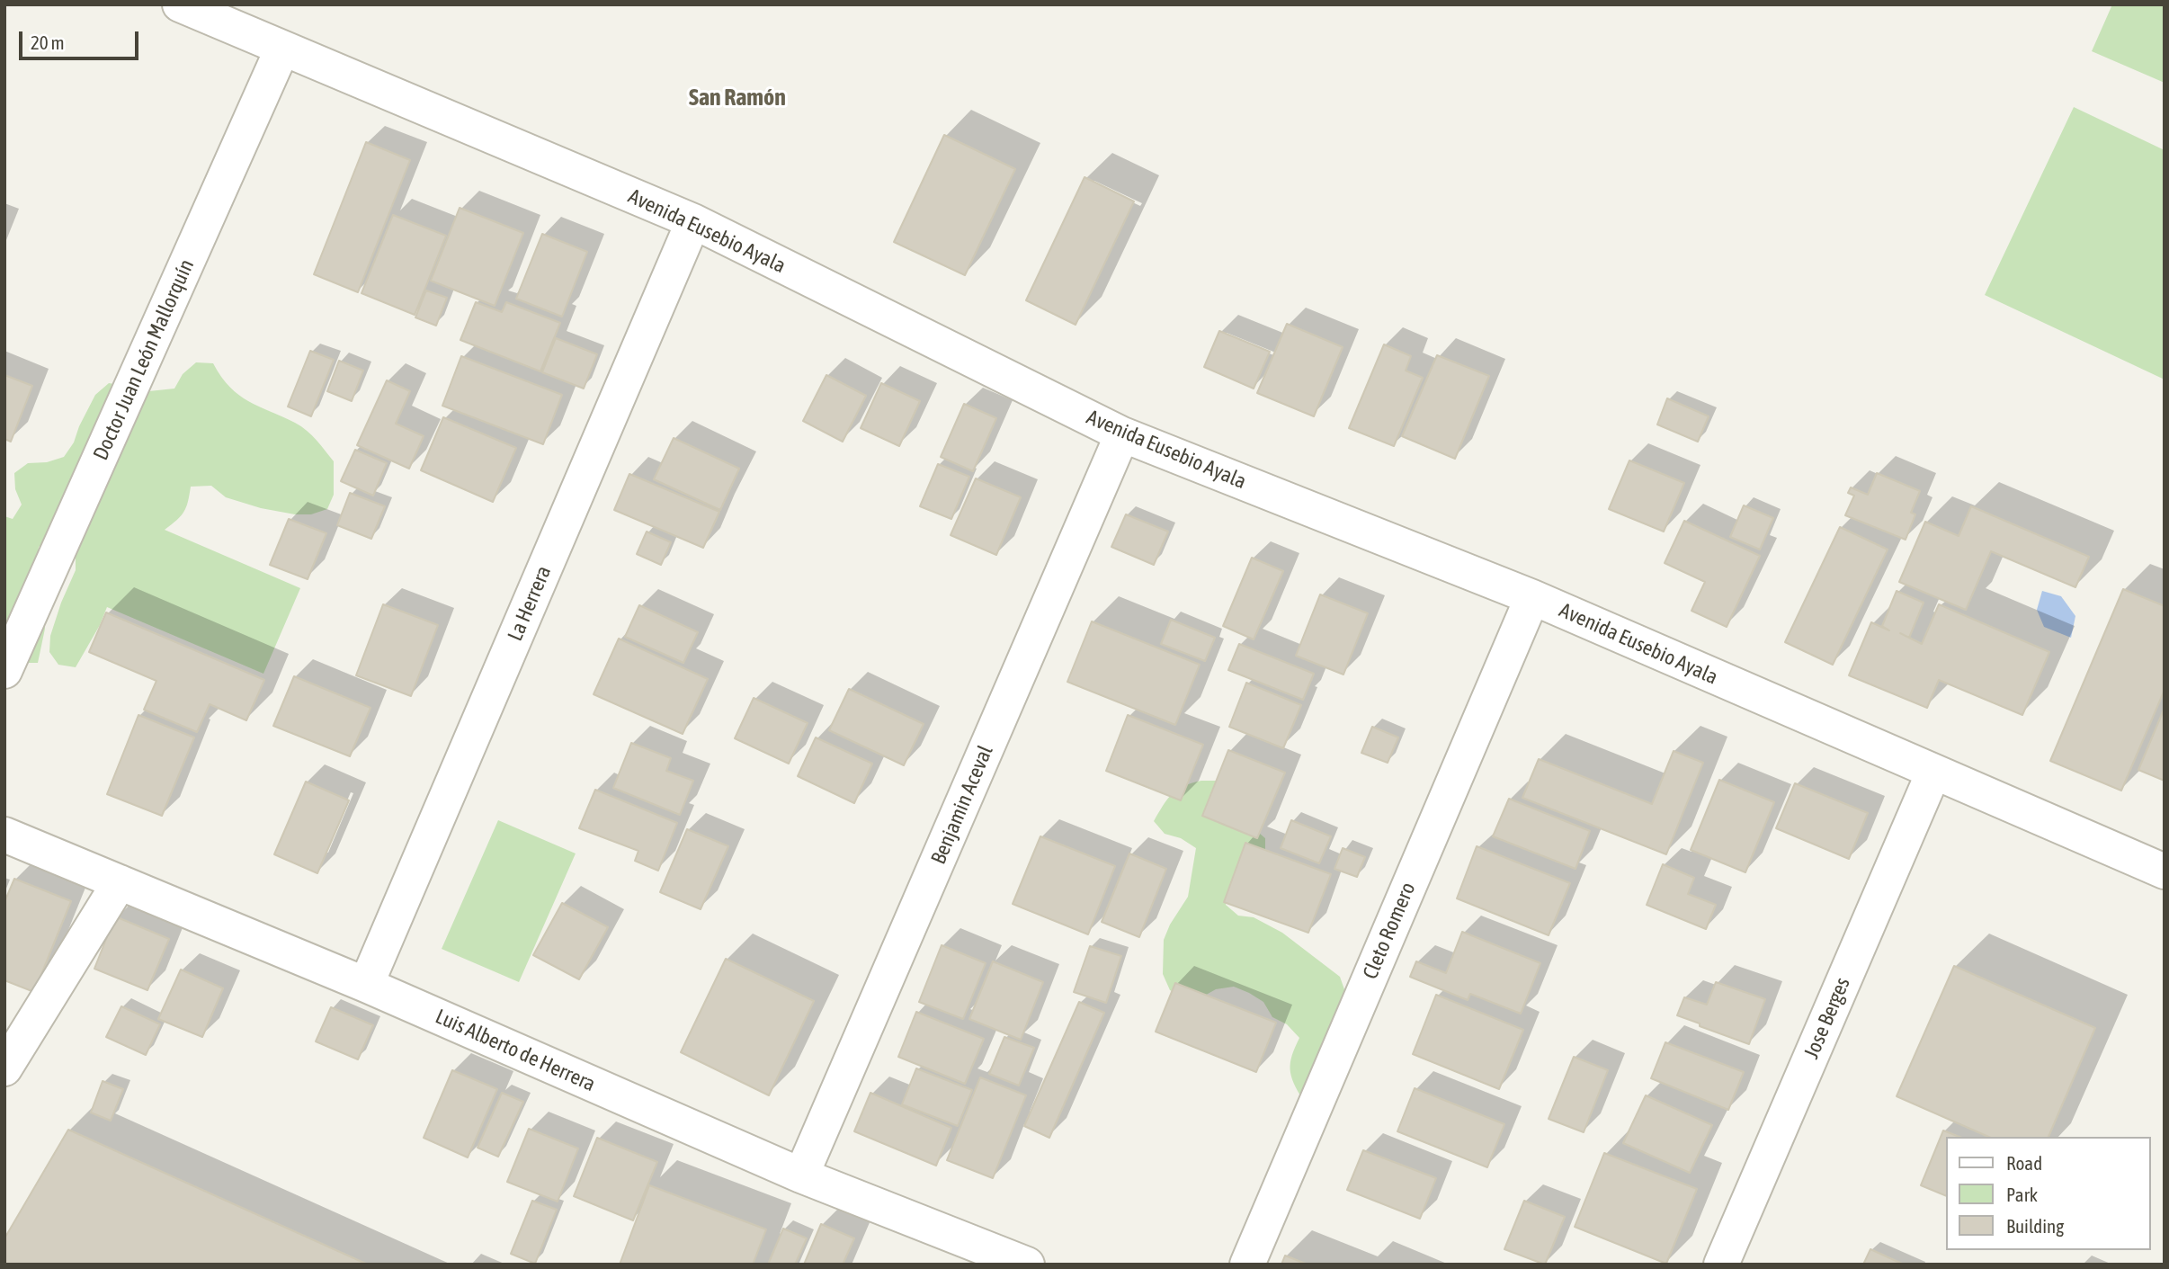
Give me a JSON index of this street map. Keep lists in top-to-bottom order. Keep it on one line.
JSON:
{"streets":{"street":["Avenida Eusebio Ayala","Doctor Juan León Mallorquín","La Herrera","Benjamin Aceval","Cleto Romero","Jose Berges","Luis Alberto de Herrera"]},"crossings":[["Avenida Eusebio Ayala","Doctor Juan León Mallorquín"],["Avenida Eusebio Ayala","La Herrera"],["Avenida Eusebio Ayala","Benjamin Aceval"],["Avenida Eusebio Ayala","Cleto Romero"],["Avenida Eusebio Ayala","Jose Berges"],["La Herrera","Luis Alberto de Herrera"],["Benjamin Aceval","Luis Alberto de Herrera"]],"districts":["San Ramón"],"legend":["Road","Park","Building"],"scale_bar":"20 m"}
